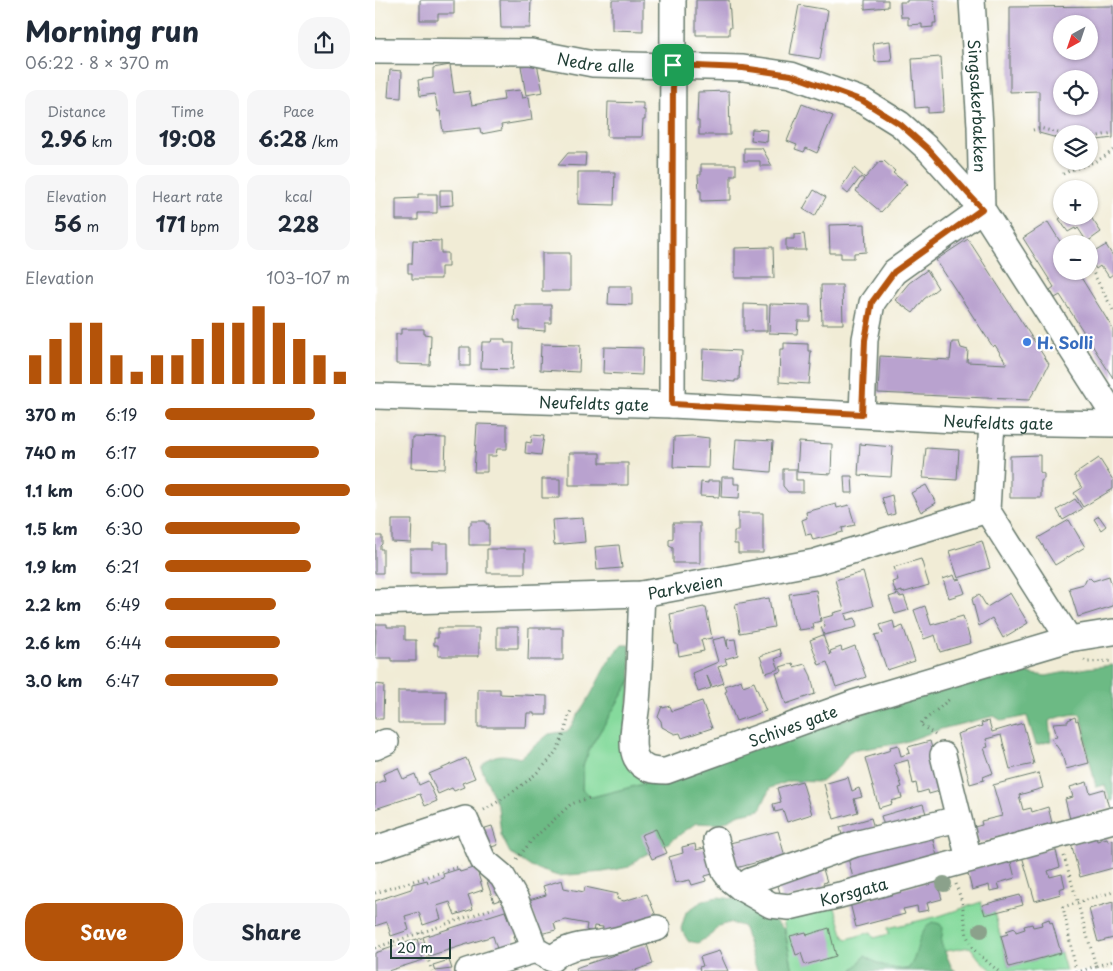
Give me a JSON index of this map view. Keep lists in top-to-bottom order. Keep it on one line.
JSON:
{"streets":{"street":["Nedre alle","Singsakerbakken","Neufeldts gate","Parkveien","Schives gate","Korsgata"]},"crossings":[["Nedre alle","Singsakerbakken"],["Parkveien","Schives gate"]],"places":["H. Solli"],"scale_bar":"20 m","north":"bottom left","page":{"heading":["Morning run","06:22 · 8 × 370 m"],"map_buttons":["+","−"],"stats":[["Distance","2.96 km"],["Time","19:08"],["Pace","6:28 /km"],["Elevation","56 m"],["Heart rate","171 bpm"],["kcal","228"]],"chart":["Elevation","103–107 m"],"list":[{"name":"370 m","note":"6:19"},{"name":"740 m","note":"6:17"},{"name":"1.1 km","note":"6:00"},{"name":"1.5 km","note":"6:30"},{"name":"1.9 km","note":"6:21"},{"name":"2.2 km","note":"6:49"},{"name":"2.6 km","note":"6:44"},{"name":"3.0 km","note":"6:47"}],"buttons":["Save","Share"],"scale":"20 m"}}
